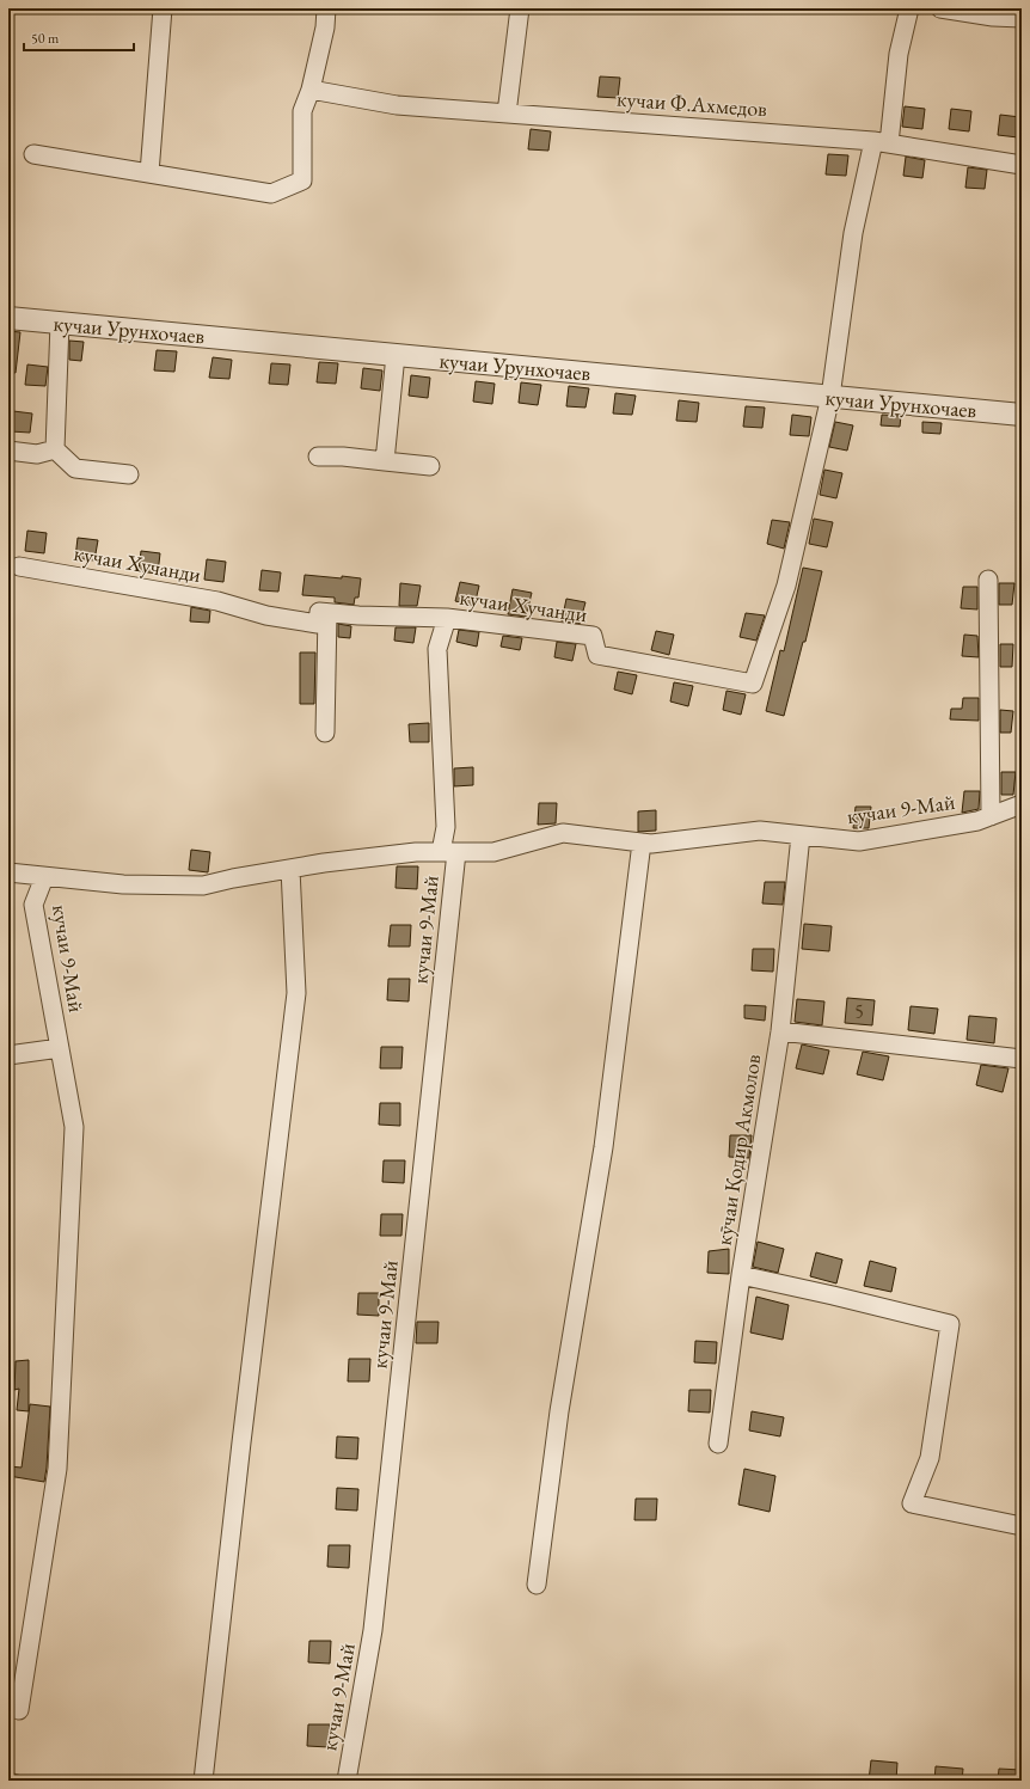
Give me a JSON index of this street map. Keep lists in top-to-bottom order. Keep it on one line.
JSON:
{"streets":{"street":["кучаи Ф.Ахмедов","кучаи Урунхочаев","кучаи Хучанди","кучаи 9-Май","кӯчаи Қодир Акмолов"]},"crossings":[["кучаи Урунхочаев","кучаи Хучанди"],["кучаи 9-Май","кӯчаи Қодир Акмолов"]],"house_numbers":["5"],"scale_bar":"50 m"}
